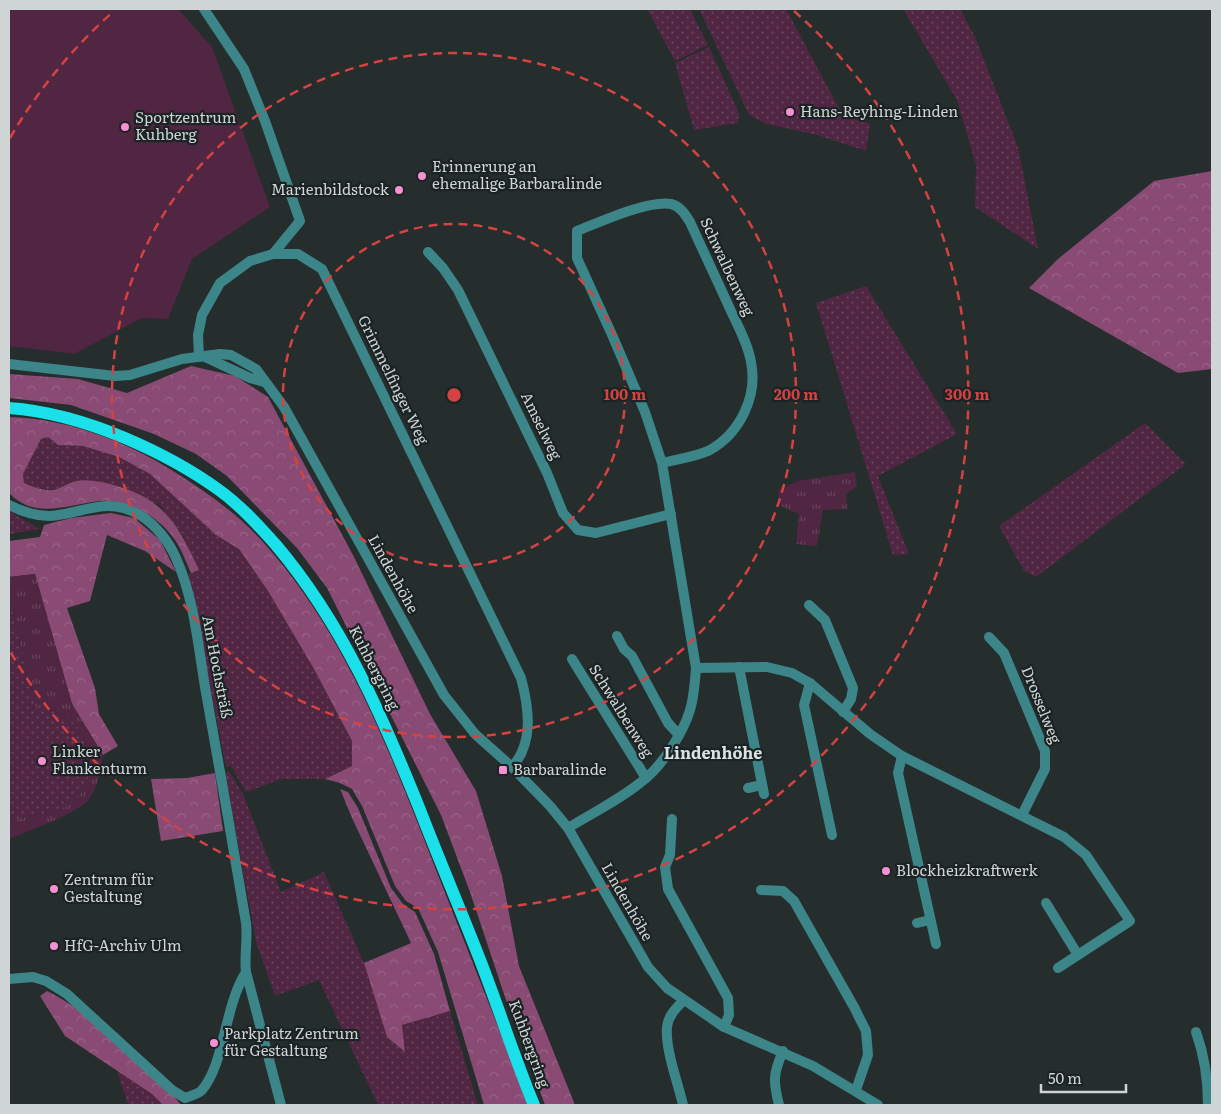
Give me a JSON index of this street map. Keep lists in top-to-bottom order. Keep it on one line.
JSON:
{"streets":{"main road":["Kuhbergring"],"street":["Schwalbenweg","Grimmelfinger Weg","Amselweg","Lindenhöhe","Am Hochsträß","Drosselweg"]},"crossings":[["Schwalbenweg","Amselweg"],["Schwalbenweg","Lindenhöhe"],["Grimmelfinger Weg","Lindenhöhe"]],"districts":["Lindenhöhe"],"places":{"other":["Hans-Reyhing-Linden","Sportzentrum Kuhberg","Erinnerung an ehemalige Barbaralinde","Marienbildstock","Linker Flankenturm","Blockheizkraftwerk","Zentrum für Gestaltung","HfG-Archiv Ulm","Parkplatz Zentrum für Gestaltung"],"transit":["Barbaralinde"]},"scale_bar":"50 m","rings":["100 m","200 m","300 m"]}
